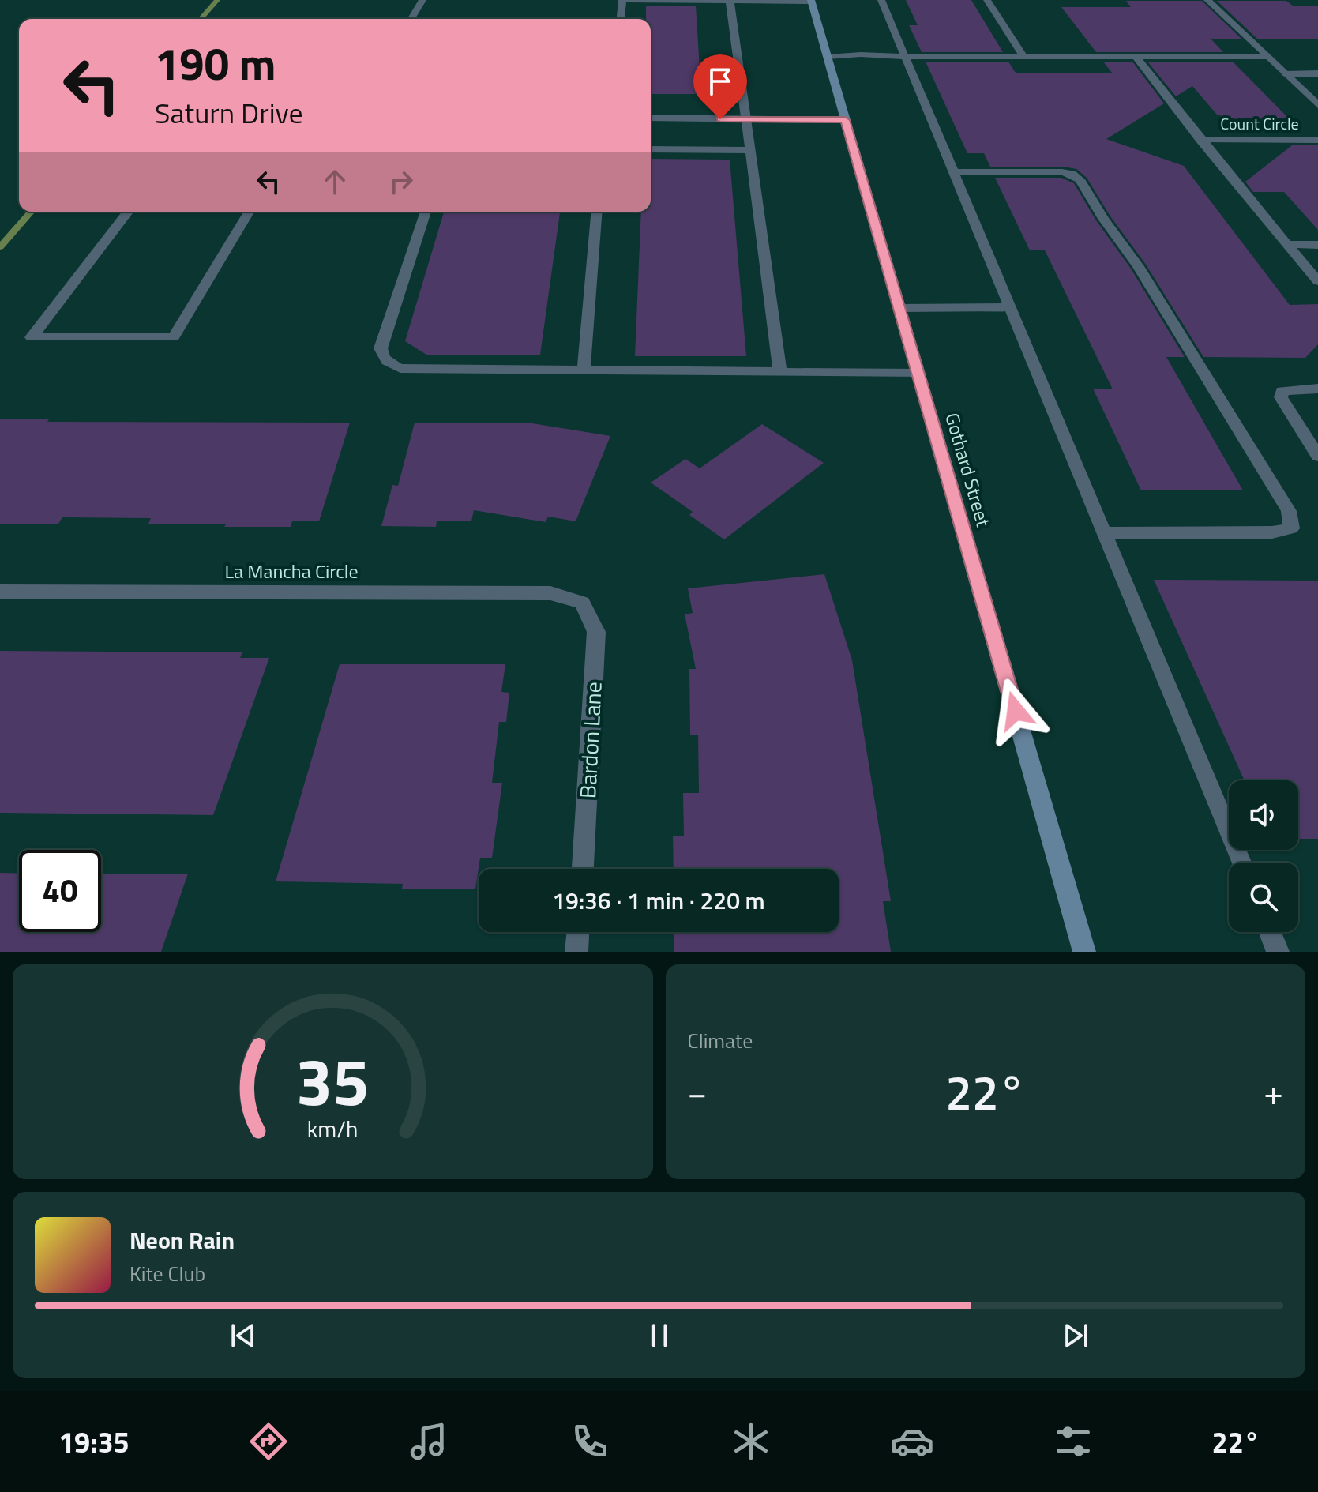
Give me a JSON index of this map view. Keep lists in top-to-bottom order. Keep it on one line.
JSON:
{"streets":{"street":["Count Circle","Gothard Street","La Mancha Circle","Bardon Lane"]},"crossings":[["La Mancha Circle","Bardon Lane"]],"page":{"turn":["190 m","Saturn Drive"],"limit":"40","trip":"19:36 · 1 min · 220 m","tile":"Climate","heat":["−","22°","+"],"song":["Neon Rain","Kite Club"],"tabs":["19:35","22°"],"gauge":["35","km/h"]}}
